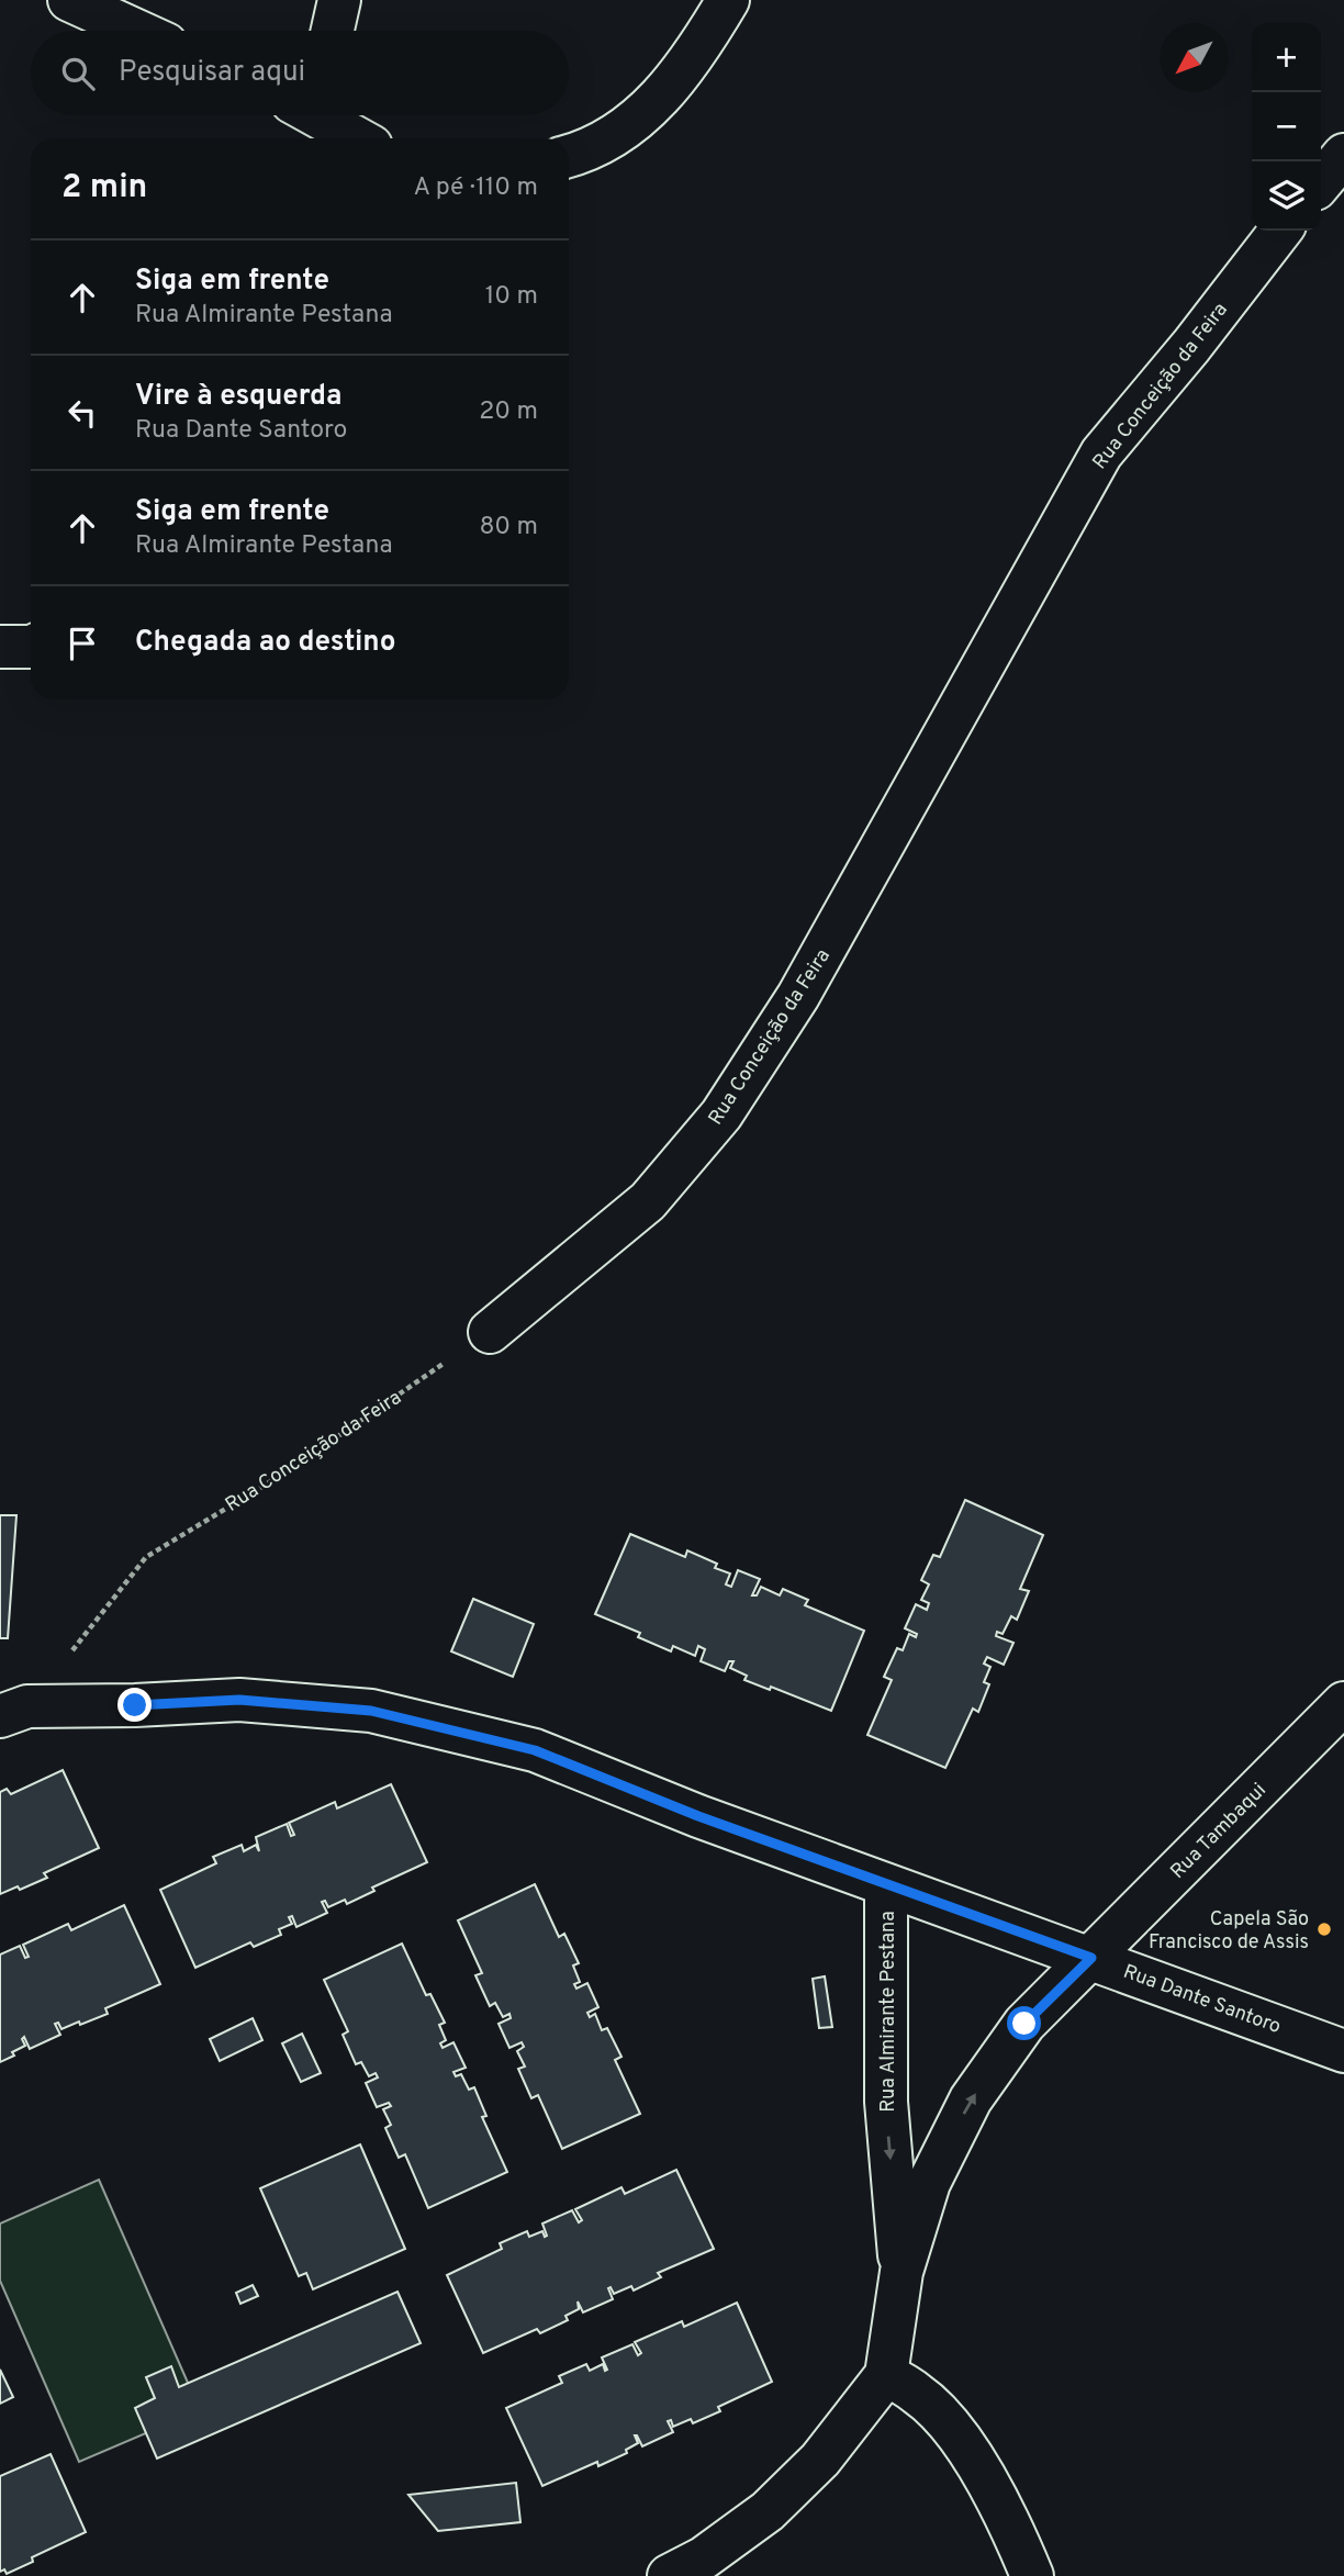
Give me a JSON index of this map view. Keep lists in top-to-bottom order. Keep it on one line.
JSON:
{"streets":{"street":["Rua Conceição da Feira","Rua Tambaqui","Rua Dante Santoro","Rua Almirante Pestana"]},"crossings":[["Rua Conceição da Feira","Rua Almirante Pestana"],["Rua Tambaqui","Rua Dante Santoro"],["Rua Tambaqui","Rua Almirante Pestana"],["Rua Dante Santoro","Rua Almirante Pestana"]],"places":["Capela São Francisco de Assis"],"north":"bottom left","page":{"map_buttons":["+","−"],"search":"Pesquisar aqui","heading":["2 min","A pé · 110 m"],"list":[["Siga em frente","Rua Almirante Pestana","10 m"],["Vire à esquerda","Rua Dante Santoro","20 m"],["Siga em frente","Rua Almirante Pestana","80 m"],"Chegada ao destino"]}}
